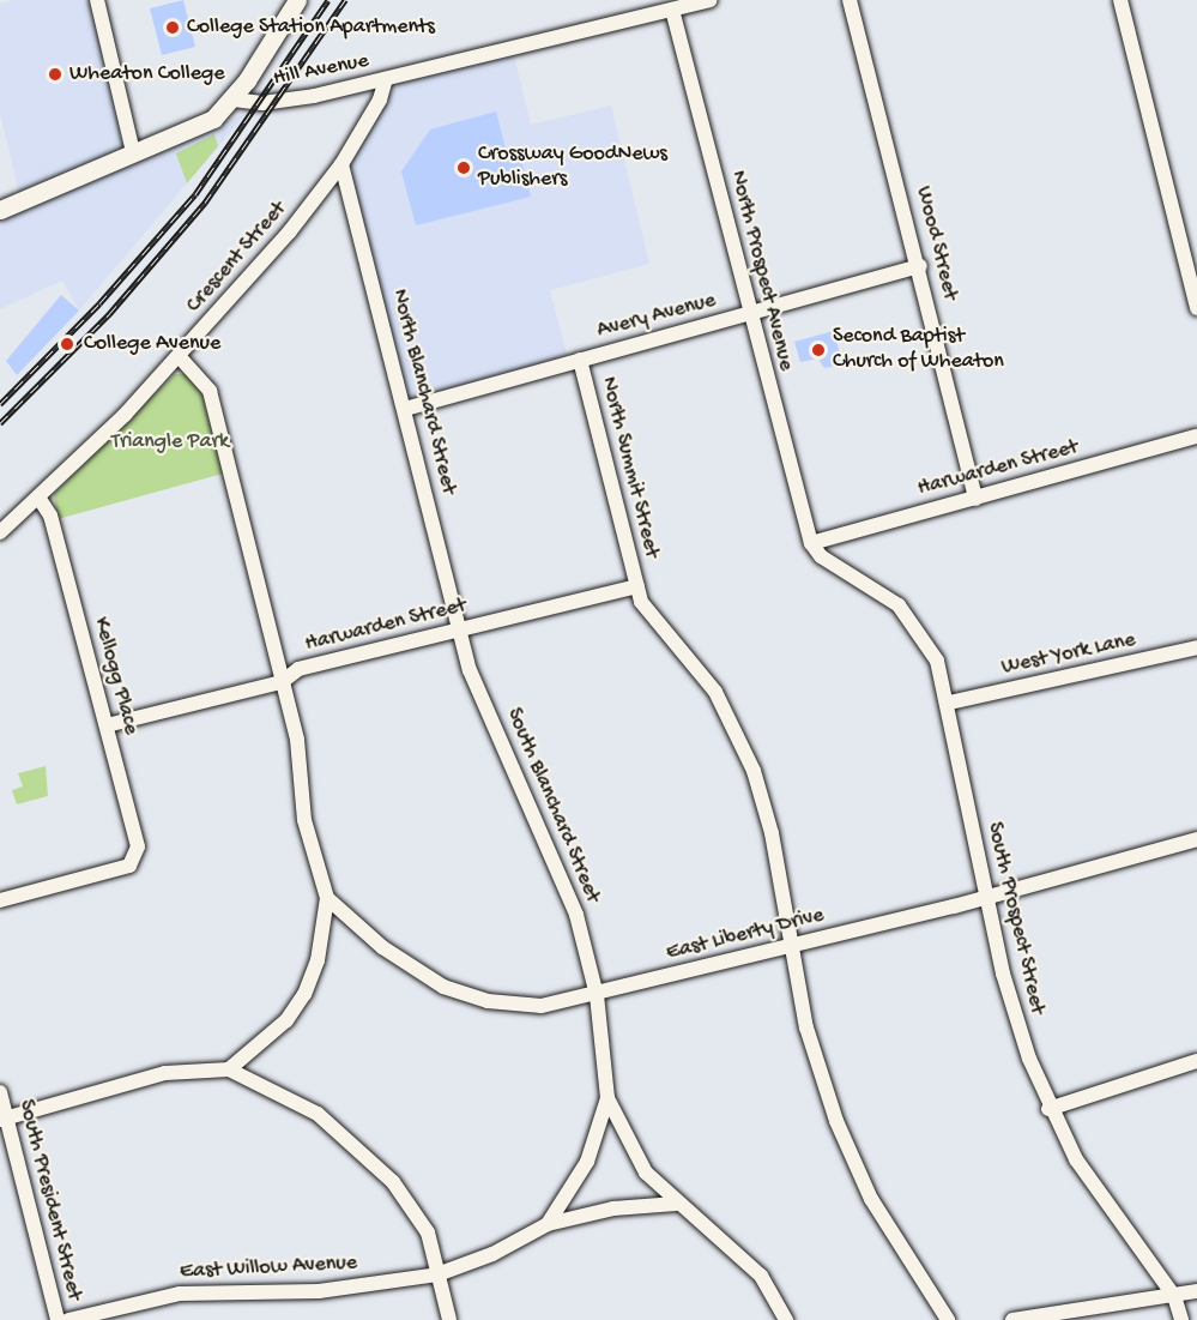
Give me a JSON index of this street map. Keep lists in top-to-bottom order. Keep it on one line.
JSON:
{"streets":{"street":["Hill Avenue","Wood Street","Crescent Street","North Prospect Avenue","Avery Avenue","North Blanchard Street","North Summit Street","Harwarden Street","West York Lane","Kellogg Place","South Blanchard Street","South Prospect Street","East Liberty Drive","South President Street","East Willow Avenue"]},"crossings":[["Hill Avenue","Crescent Street"],["Hill Avenue","North Prospect Avenue"],["Wood Street","Avery Avenue"],["Wood Street","Harwarden Street"],["Crescent Street","North Blanchard Street"],["Crescent Street","Kellogg Place"],["North Prospect Avenue","Avery Avenue"],["North Prospect Avenue","Harwarden Street"],["North Prospect Avenue","South Prospect Street"],["Avery Avenue","North Blanchard Street"],["Avery Avenue","North Summit Street"],["North Blanchard Street","Harwarden Street"],["North Blanchard Street","South Blanchard Street"],["North Summit Street","Harwarden Street"],["North Summit Street","East Liberty Drive"],["Harwarden Street","Kellogg Place"],["Harwarden Street","South Blanchard Street"],["Harwarden Street","South Prospect Street"],["West York Lane","South Prospect Street"],["South Blanchard Street","East Liberty Drive"],["South Blanchard Street","East Willow Avenue"],["South Prospect Street","East Liberty Drive"]],"parks":["Triangle Park"],"places":["College Station Apartments","Wheaton College","Crossway GoodNews Publishers","College Avenue","Second Baptist Church of Wheaton"]}
